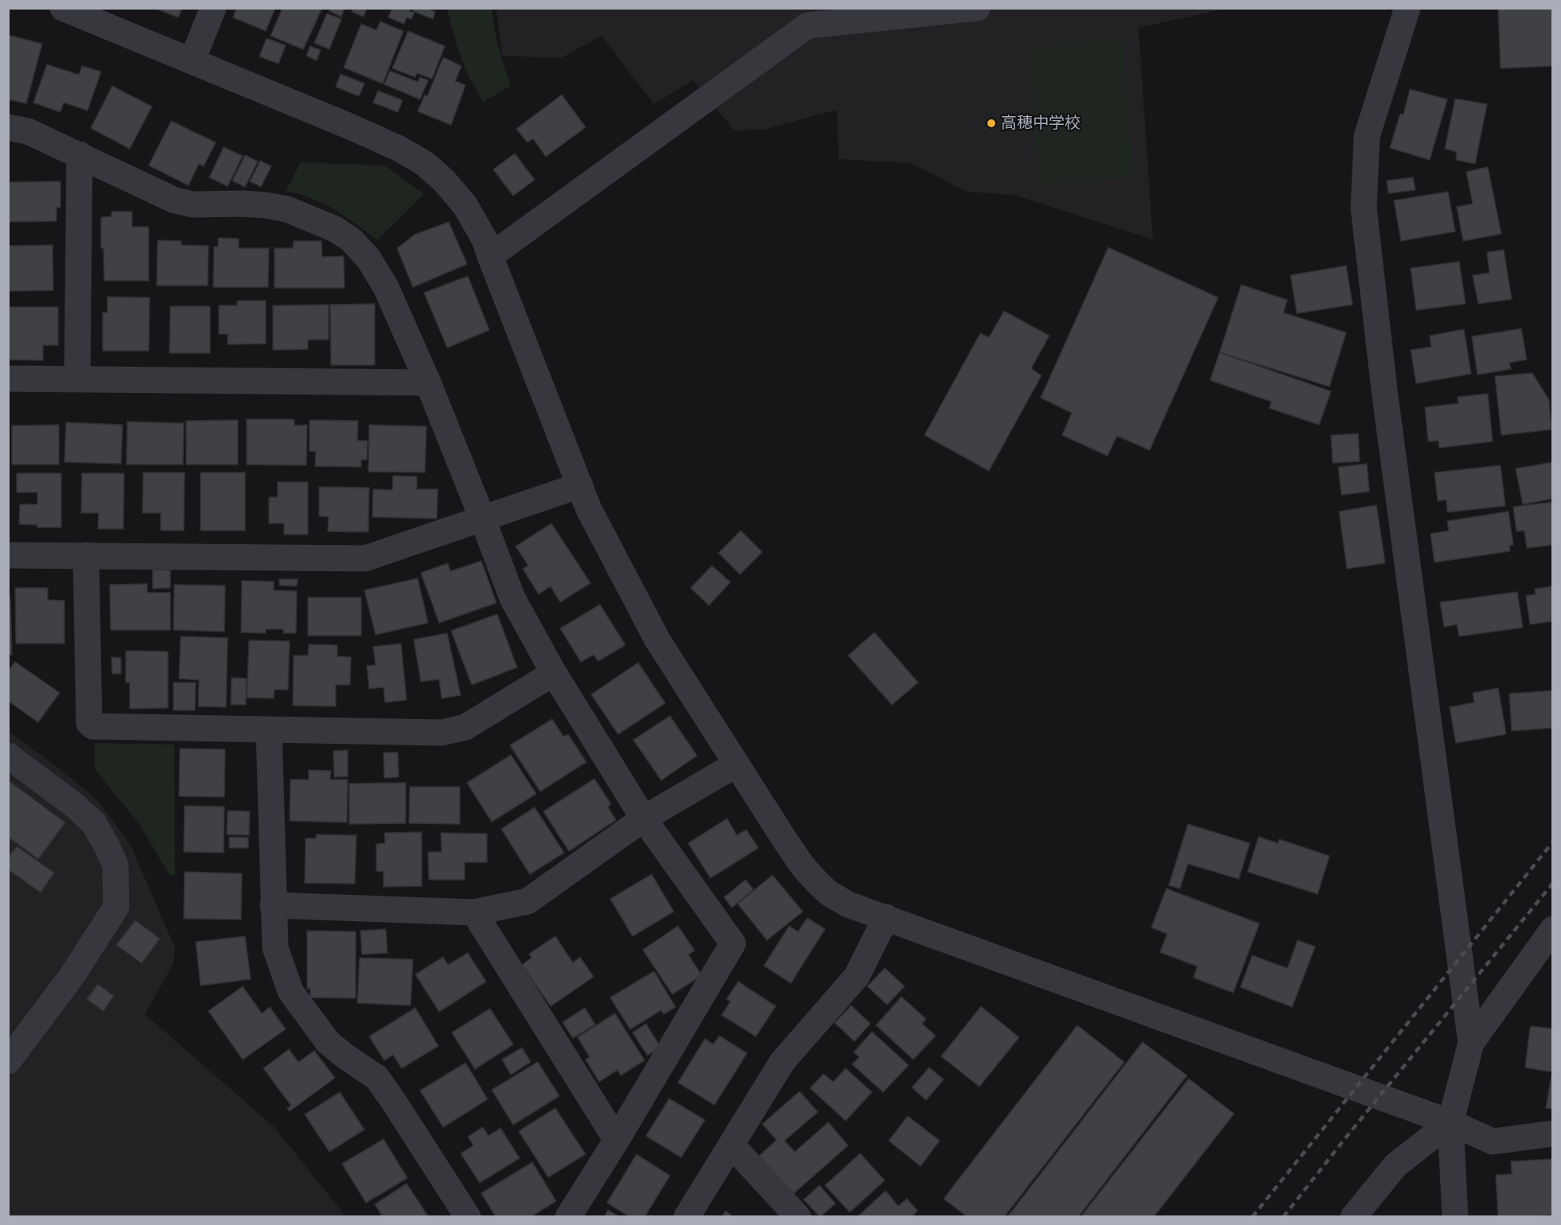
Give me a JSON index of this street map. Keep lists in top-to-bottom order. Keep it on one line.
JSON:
{"places":["高穂中学校"]}
